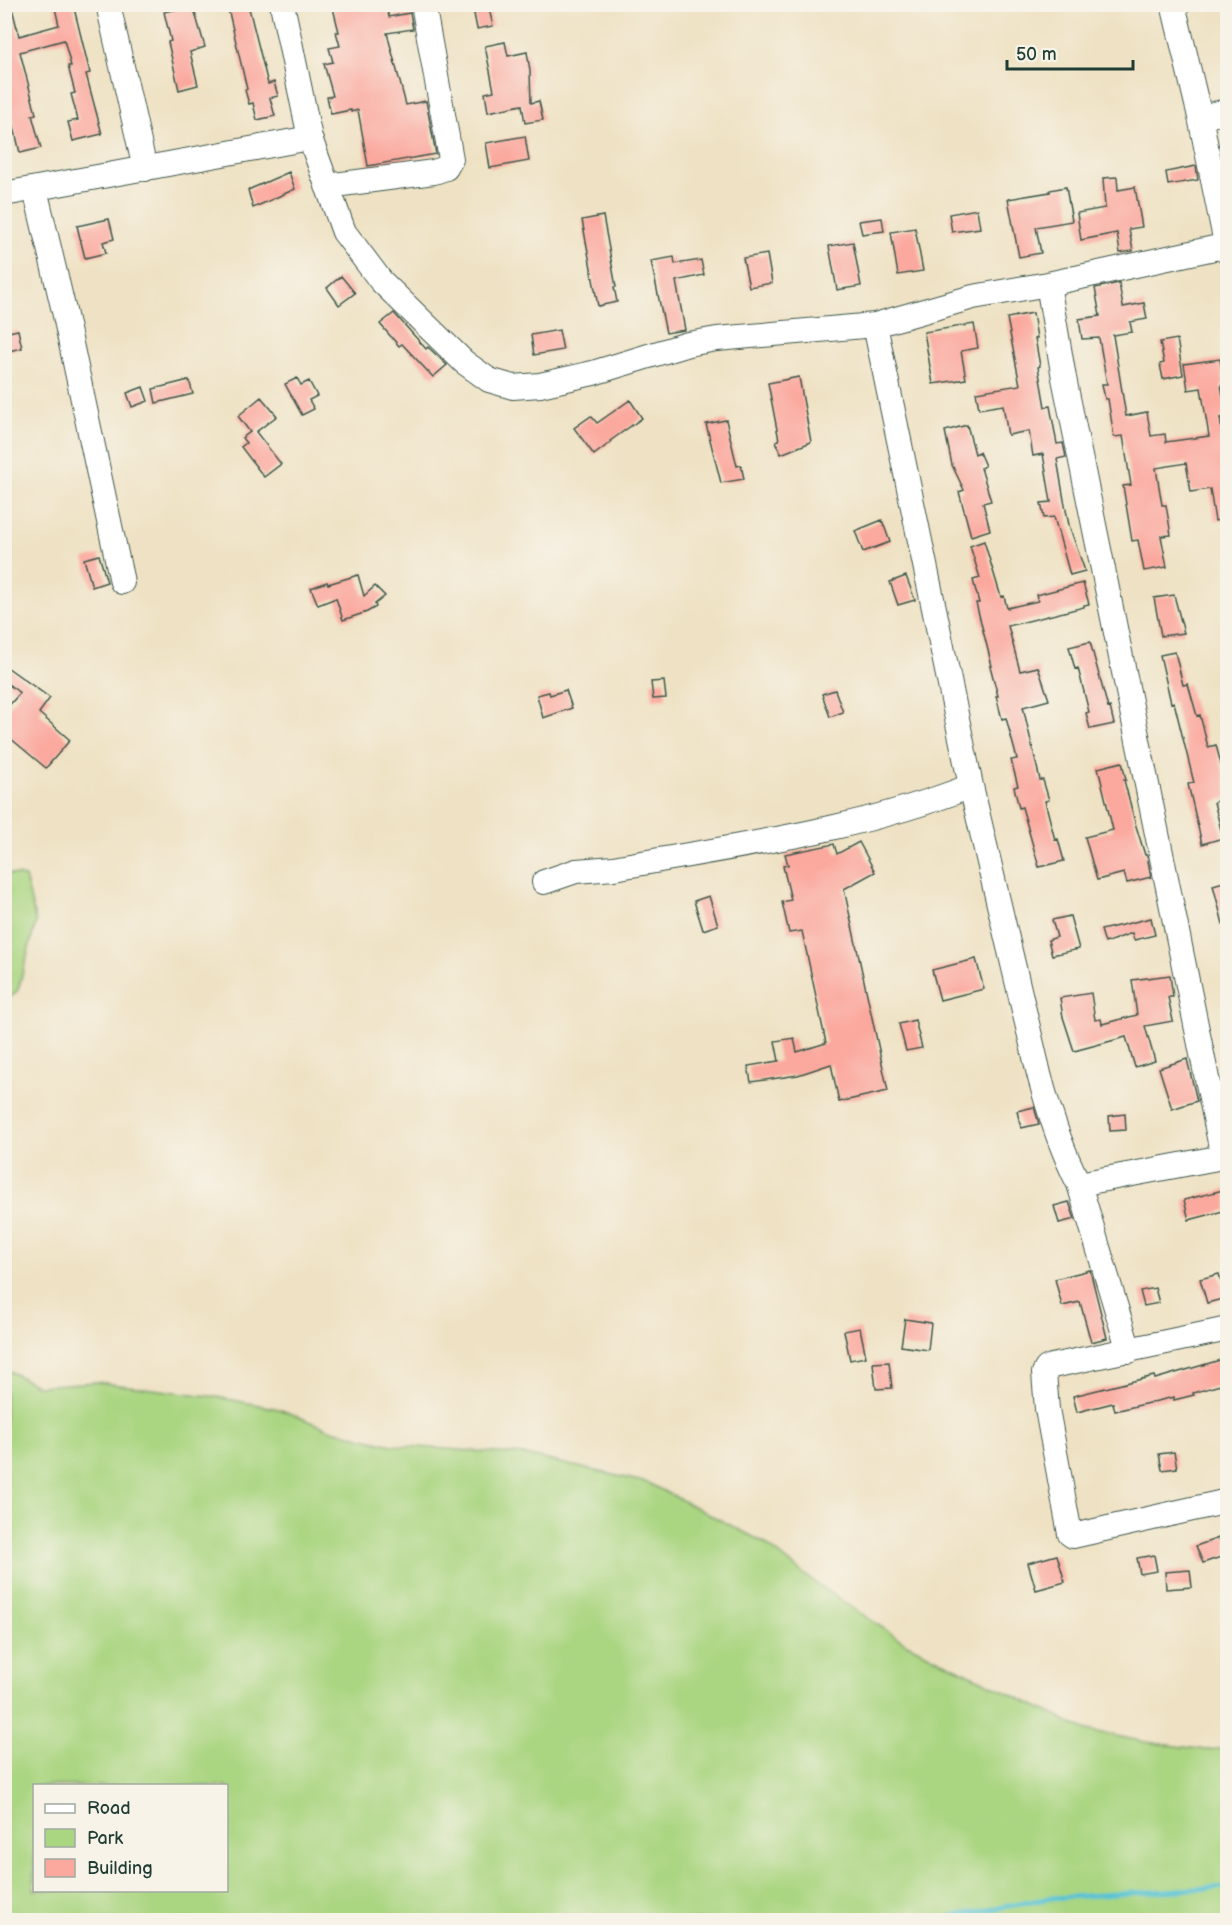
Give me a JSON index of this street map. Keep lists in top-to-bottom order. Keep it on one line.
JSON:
{"legend":["Road","Park","Building"],"scale_bar":"50 m"}
